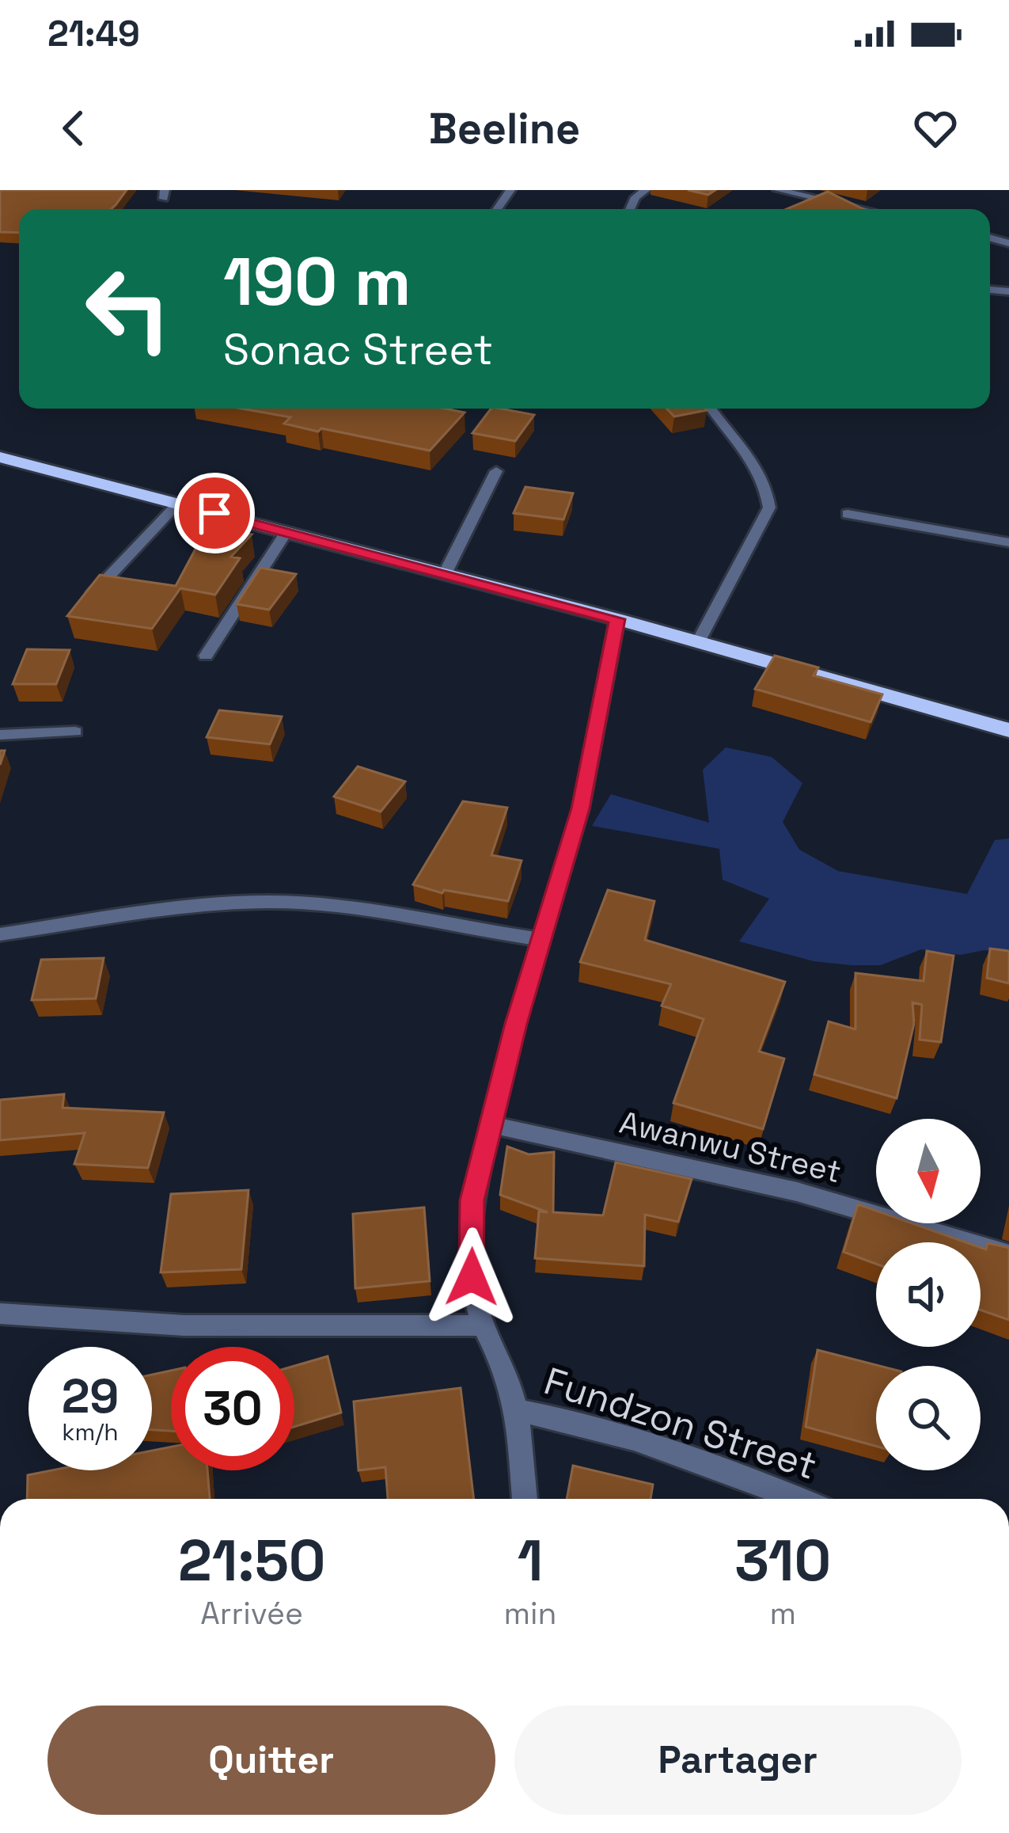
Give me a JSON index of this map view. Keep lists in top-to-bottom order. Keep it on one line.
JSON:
{"streets":{"street":["Awanwu Street","Fundzon Street"]},"north":"bottom","page":{"status":"21:49","header":"Beeline","turn":["190 m","Sonac Street"],"speed":"29 km/h","limit":"30","eta":["21:50","Arrivée","1","min","310","m"],"buttons":["Quitter","Partager"]}}
